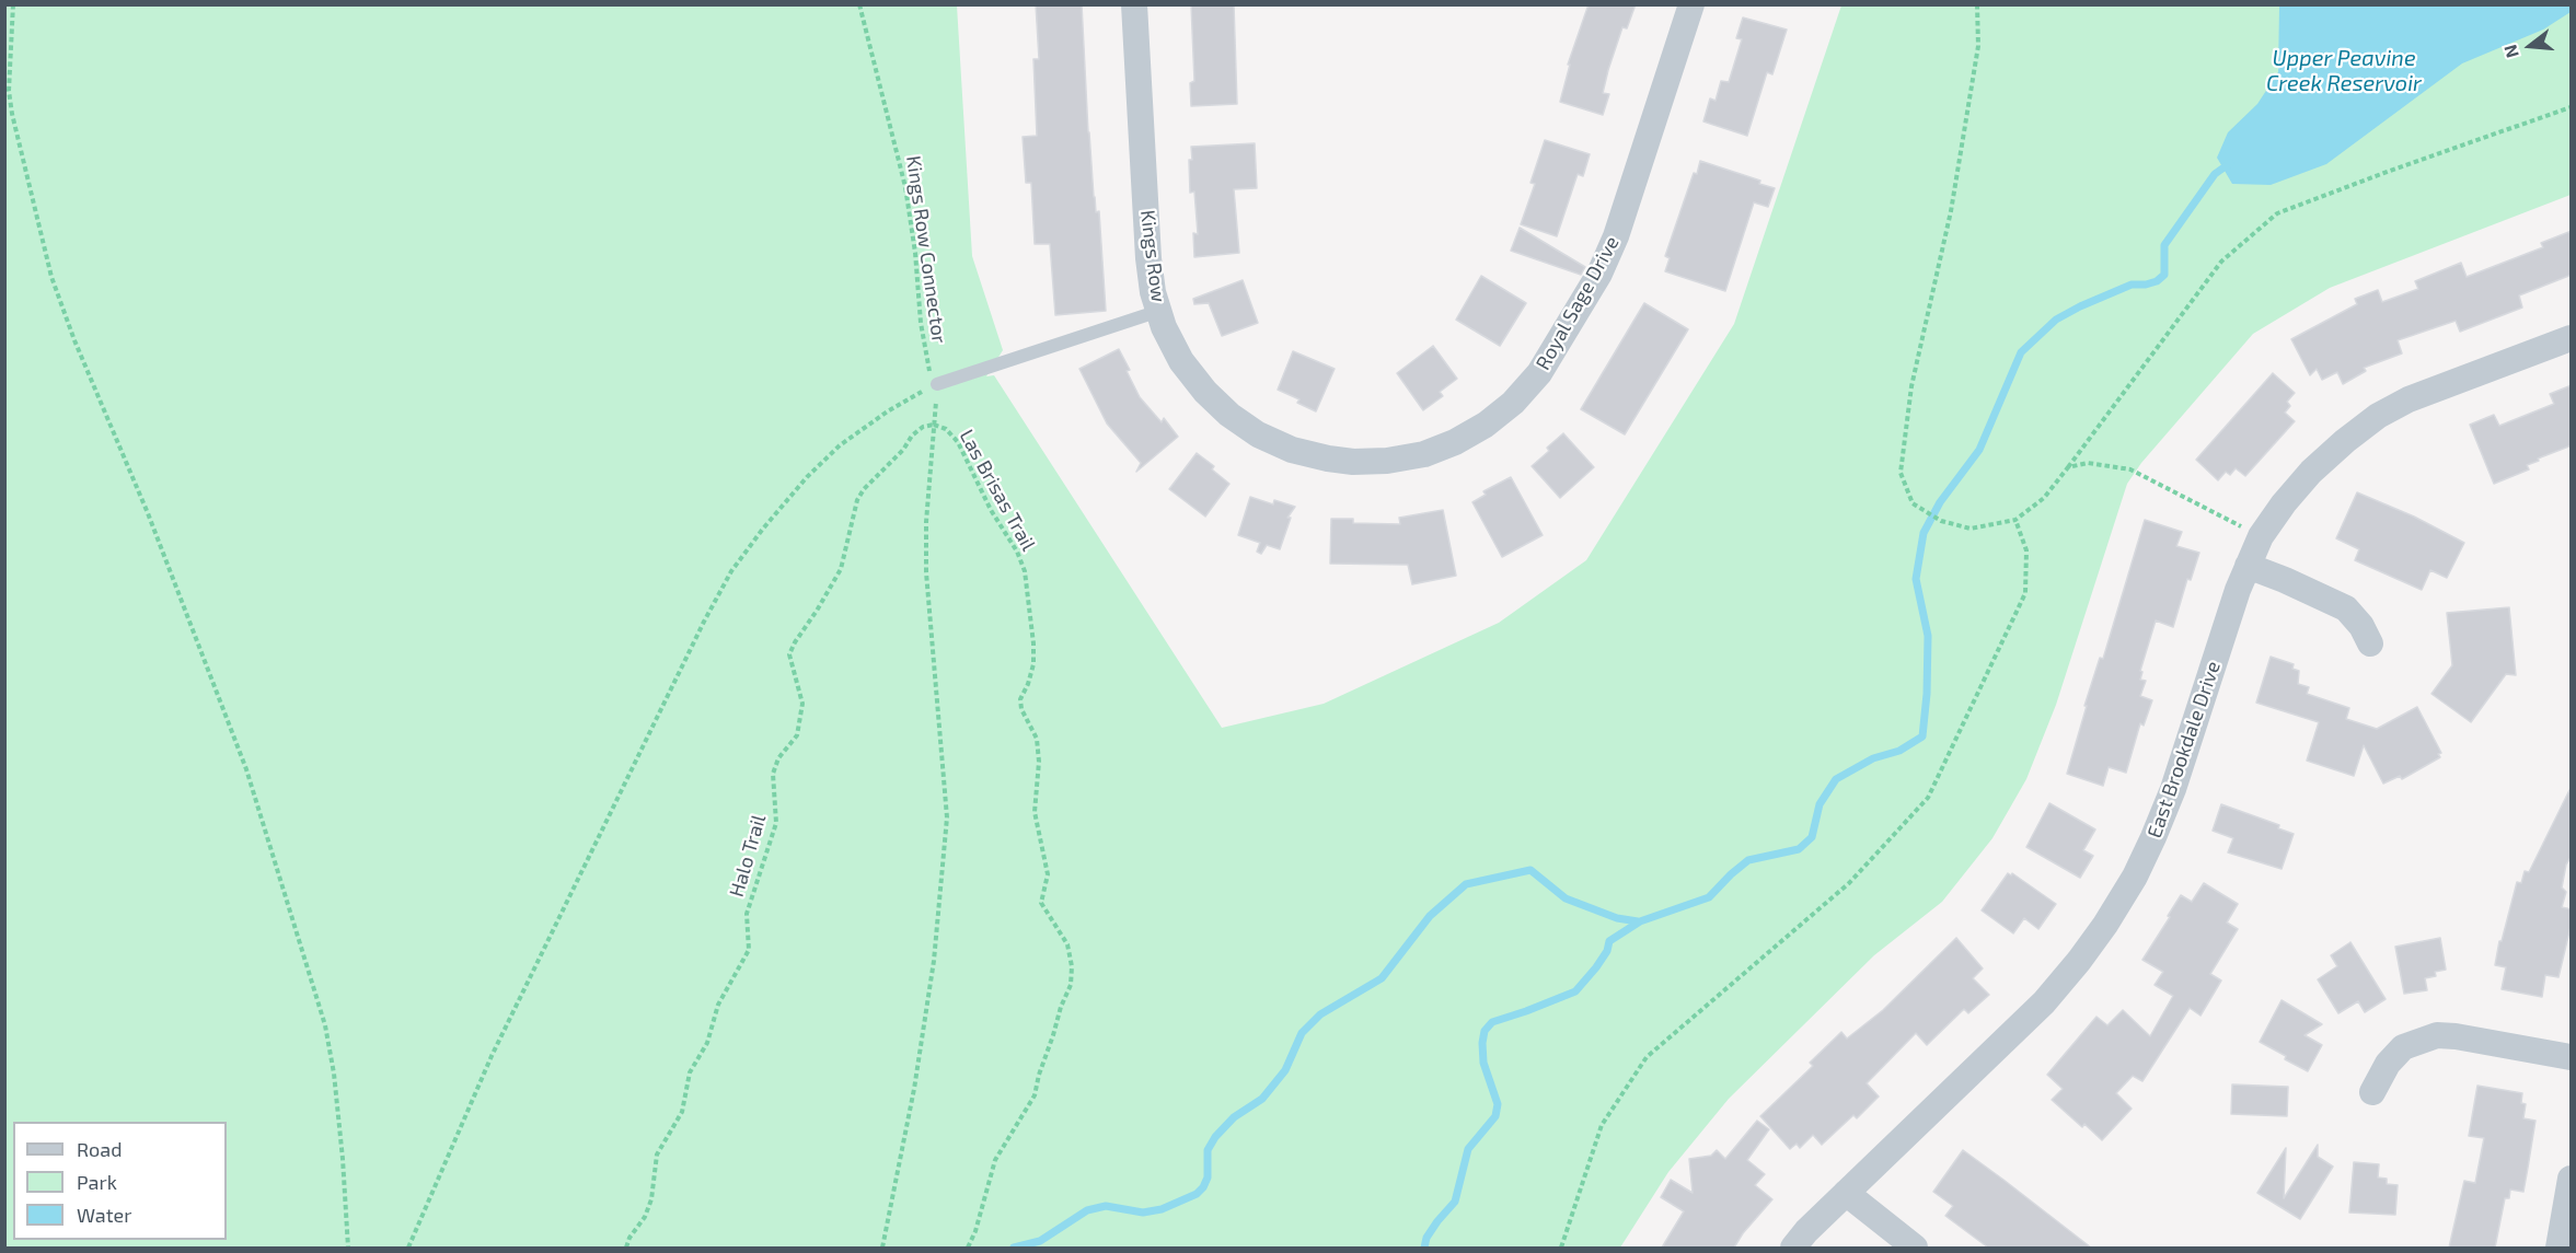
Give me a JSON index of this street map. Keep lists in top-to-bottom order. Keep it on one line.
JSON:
{"streets":{"street":["Kings Row","Royal Sage Drive","East Brookdale Drive"],"path":["Kings Row Connector","Las Brisas Trail","Halo Trail"]},"crossings":[["Kings Row","Royal Sage Drive"],["Las Brisas Trail","Halo Trail"]],"water":["Upper Peavine Creek Reservoir"],"legend":["Road","Park","Water"],"north":"left"}
